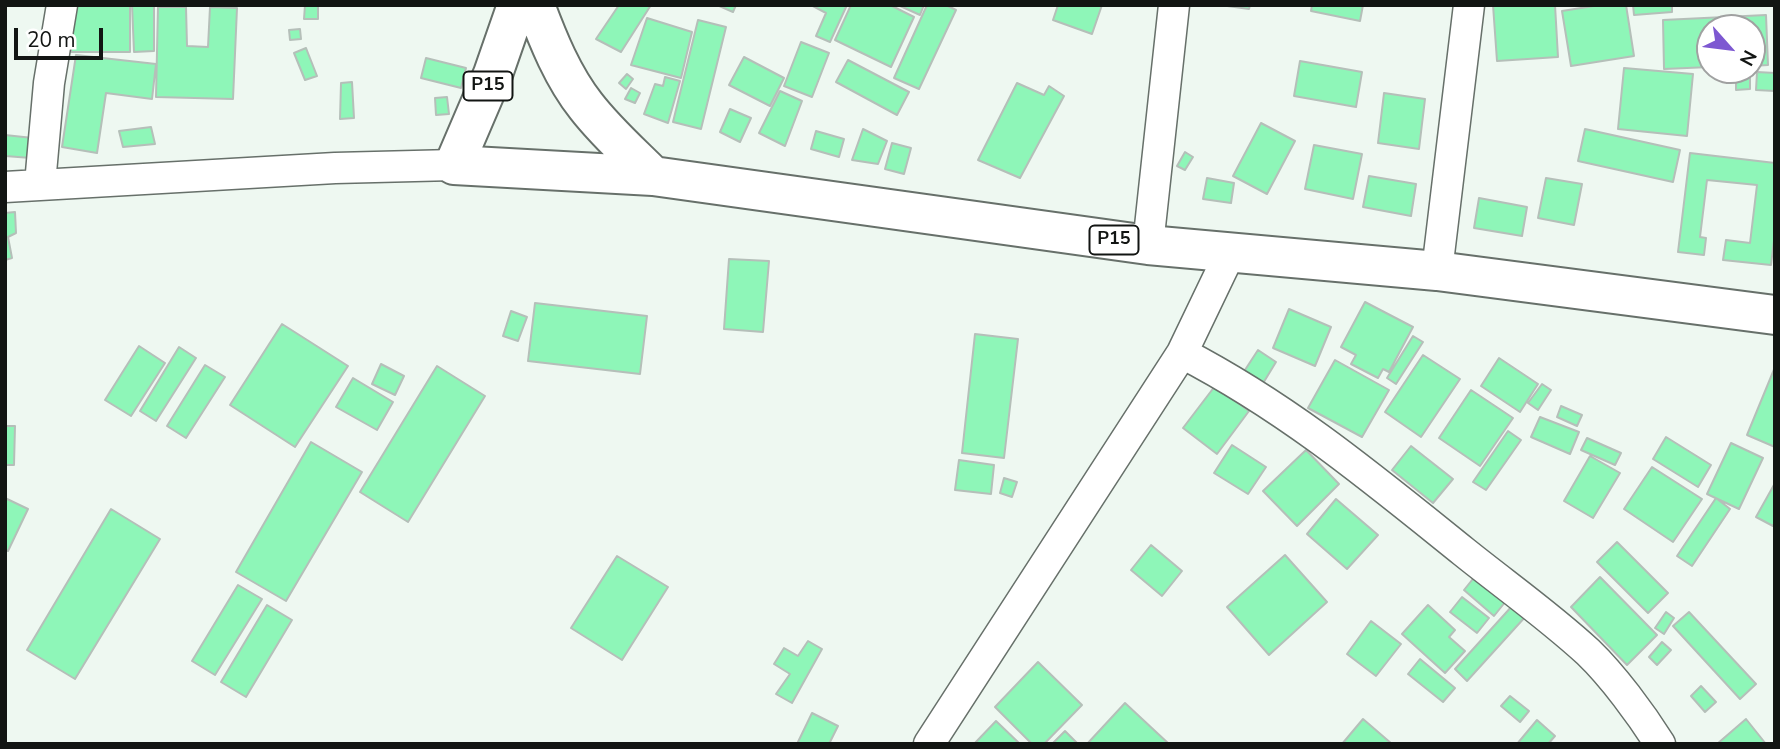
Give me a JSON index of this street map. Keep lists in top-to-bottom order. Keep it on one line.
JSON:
{"streets":{"main road":["P15"]},"scale_bar":"20 m","north":"bottom right"}
